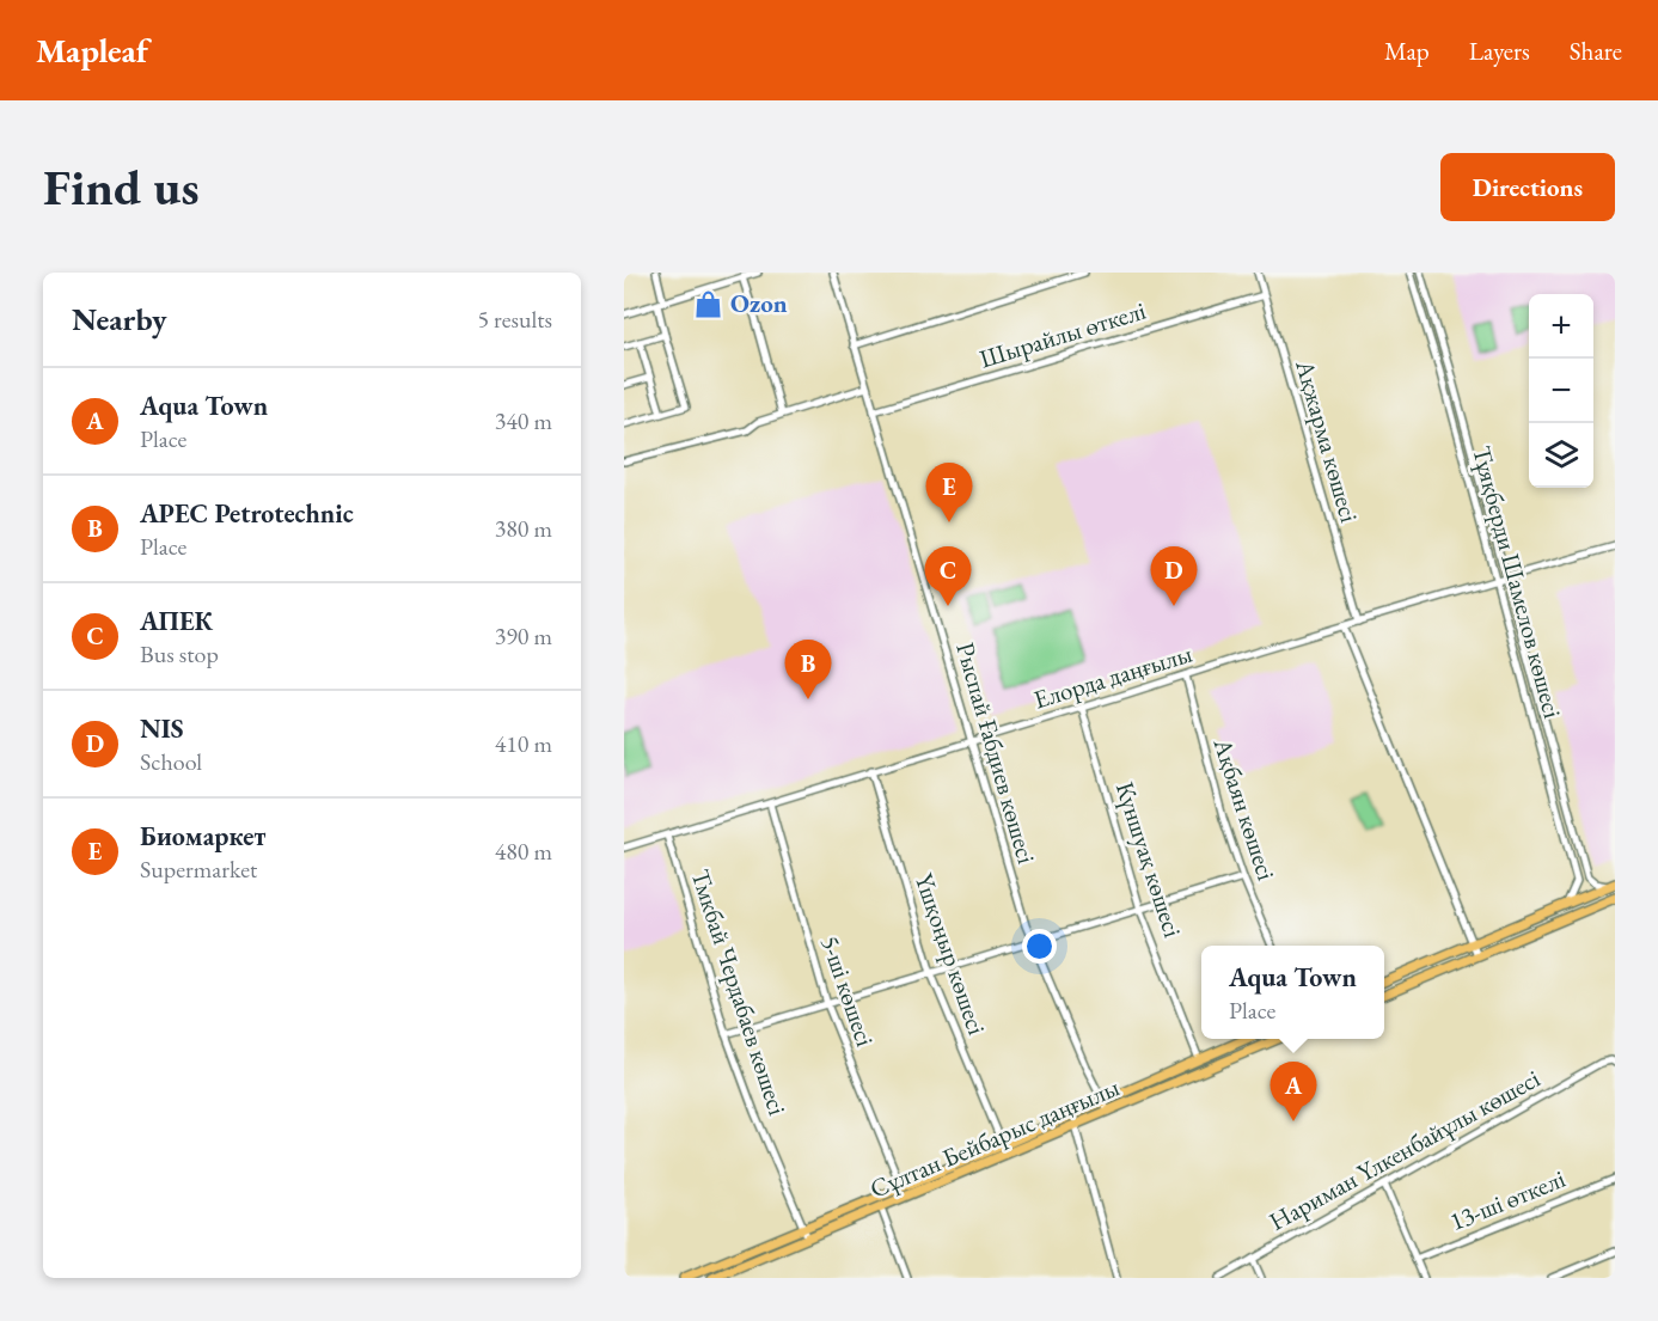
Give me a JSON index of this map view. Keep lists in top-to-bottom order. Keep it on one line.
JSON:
{"streets":{"main road":["Сұлтан Бейбарыс даңғылы"],"street":["Шырайлы өткелі","Ақжарма көшесі","Тұяқберди Шамелов көшесі","Елорда даңғылы","Рыспай Ғабдиев көшесі","Ақбаян көшесі","Күншуақ көшесі","Үшқоңыр көшесі","5-ші көшесі","Тмкбай Чердабаев көшесі","Нариман Үлкенбайұлы көшесі","13-ші өткелі"]},"crossings":[["Шырайлы өткелі","Ақжарма көшесі"],["Шырайлы өткелі","Рыспай Ғабдиев көшесі"],["Ақжарма көшесі","Елорда даңғылы"],["Тұяқберди Шамелов көшесі","Елорда даңғылы"],["Елорда даңғылы","Рыспай Ғабдиев көшесі"],["Елорда даңғылы","Ақбаян көшесі"],["Елорда даңғылы","Күншуақ көшесі"],["Елорда даңғылы","Үшқоңыр көшесі"],["Елорда даңғылы","5-ші көшесі"],["Елорда даңғылы","Тмкбай Чердабаев көшесі"],["Рыспай Ғабдиев көшесі","Сұлтан Бейбарыс даңғылы"],["Күншуақ көшесі","Сұлтан Бейбарыс даңғылы"],["Үшқоңыр көшесі","Сұлтан Бейбарыс даңғылы"],["5-ші көшесі","Сұлтан Бейбарыс даңғылы"],["Тмкбай Чердабаев көшесі","Сұлтан Бейбарыс даңғылы"]],"places":{"shop":["Ozon"]},"page":{"header":"Mapleaf","nav":["Map","Layers","Share"],"buttons":"Directions","title":"Find us","heading":["Nearby","5 results"],"map_buttons":["+","−"],"list":[{"mark":"A","name":"Aqua Town","note":"Place","value":"340 m"},{"mark":"B","name":"APEC Petrotechnic","note":"Place","value":"380 m"},{"mark":"C","name":"АПЕК","note":"Bus stop","value":"390 m"},{"mark":"D","name":"NIS","note":"School","value":"410 m"},{"mark":"E","name":"Биомаркет","note":"Supermarket","value":"480 m"}],"pins":["E","C","D","B","A"],"popup":["Aqua Town","Place"]}}
